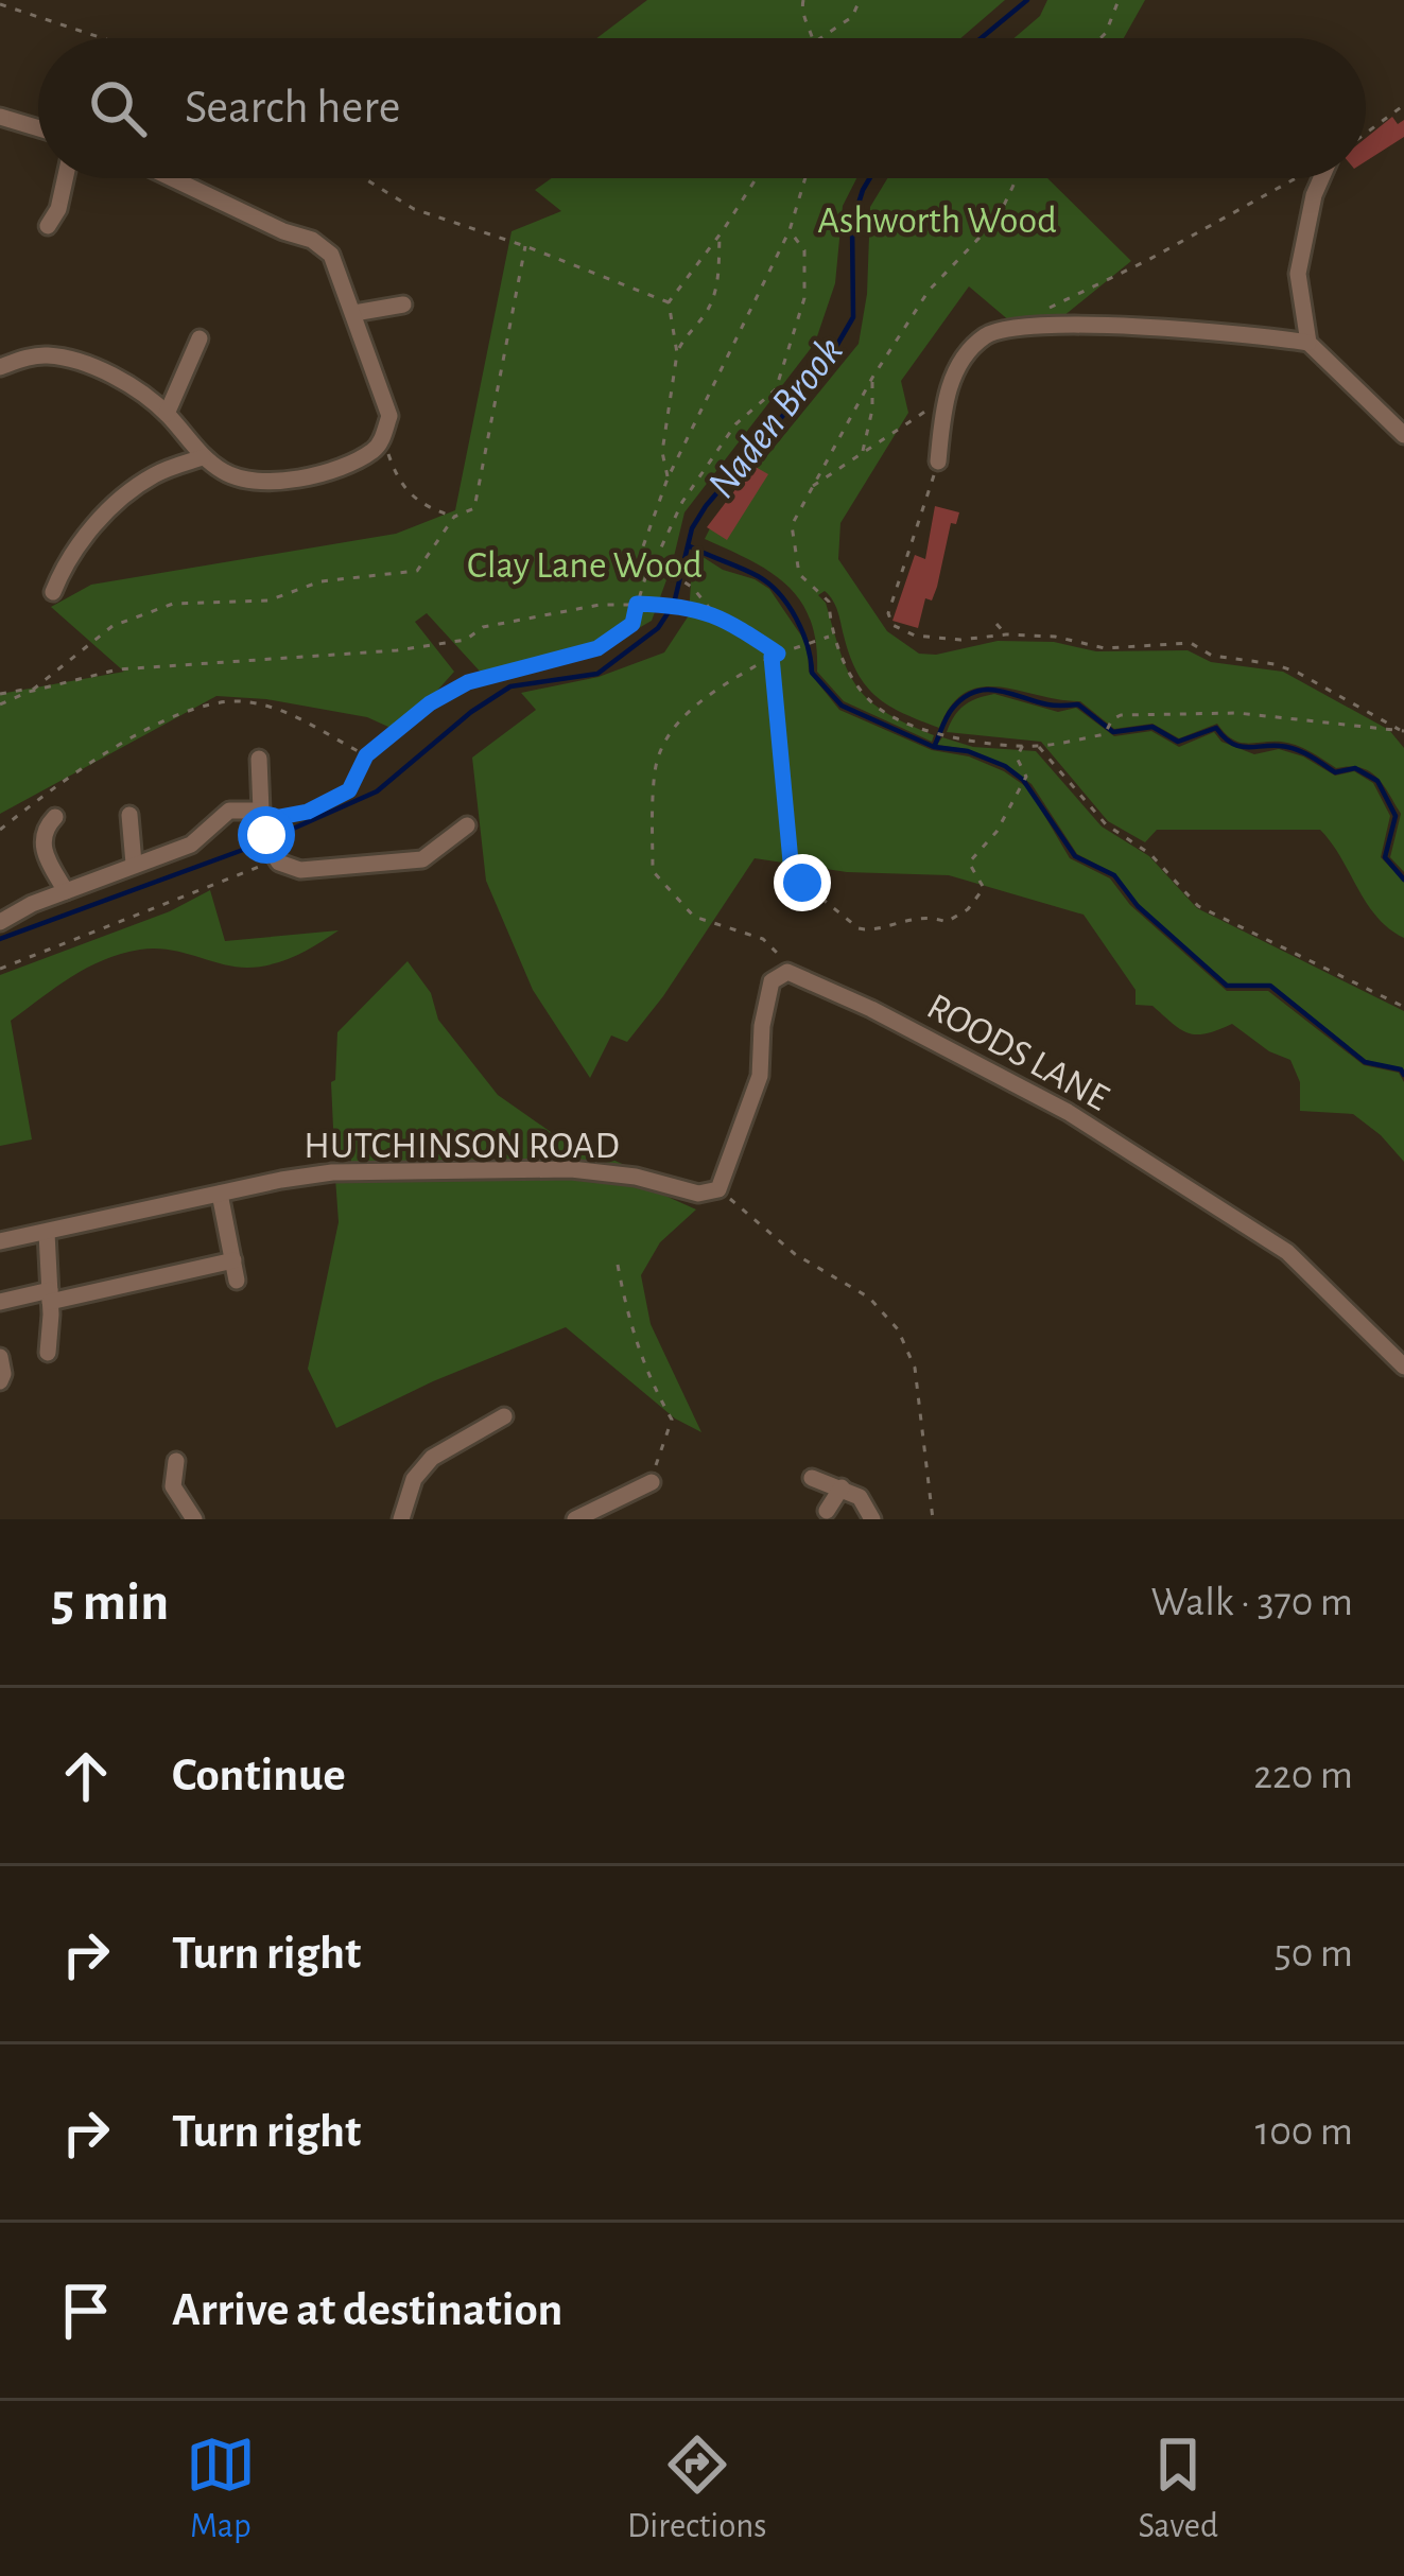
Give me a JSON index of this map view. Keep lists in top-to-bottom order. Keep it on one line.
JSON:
{"streets":{"street":["ROODS LANE","HUTCHINSON ROAD"]},"water":["Naden Brook"],"parks":["Ashworth Wood","Clay Lane Wood"],"page":{"search":"Search here","heading":["5 min","Walk · 370 m"],"list":[["Continue","220 m"],["Turn right","50 m"],["Turn right","100 m"],"Arrive at destination"],"nav":["Map","Directions","Saved"]}}
